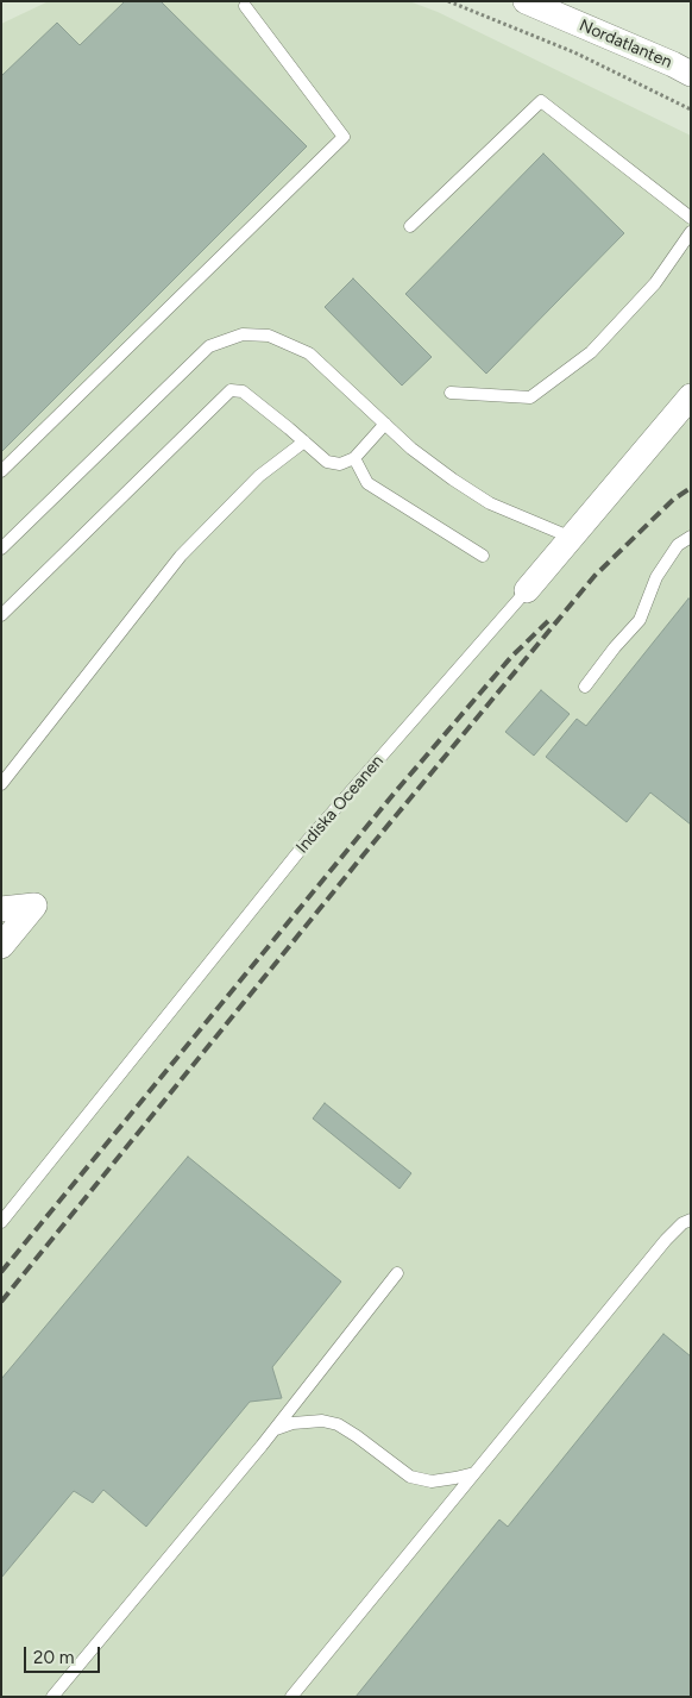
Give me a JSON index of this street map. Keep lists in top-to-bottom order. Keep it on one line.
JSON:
{"streets":{"street":["Nordatlanten","Indiska Oceanen"]},"scale_bar":"20 m"}
